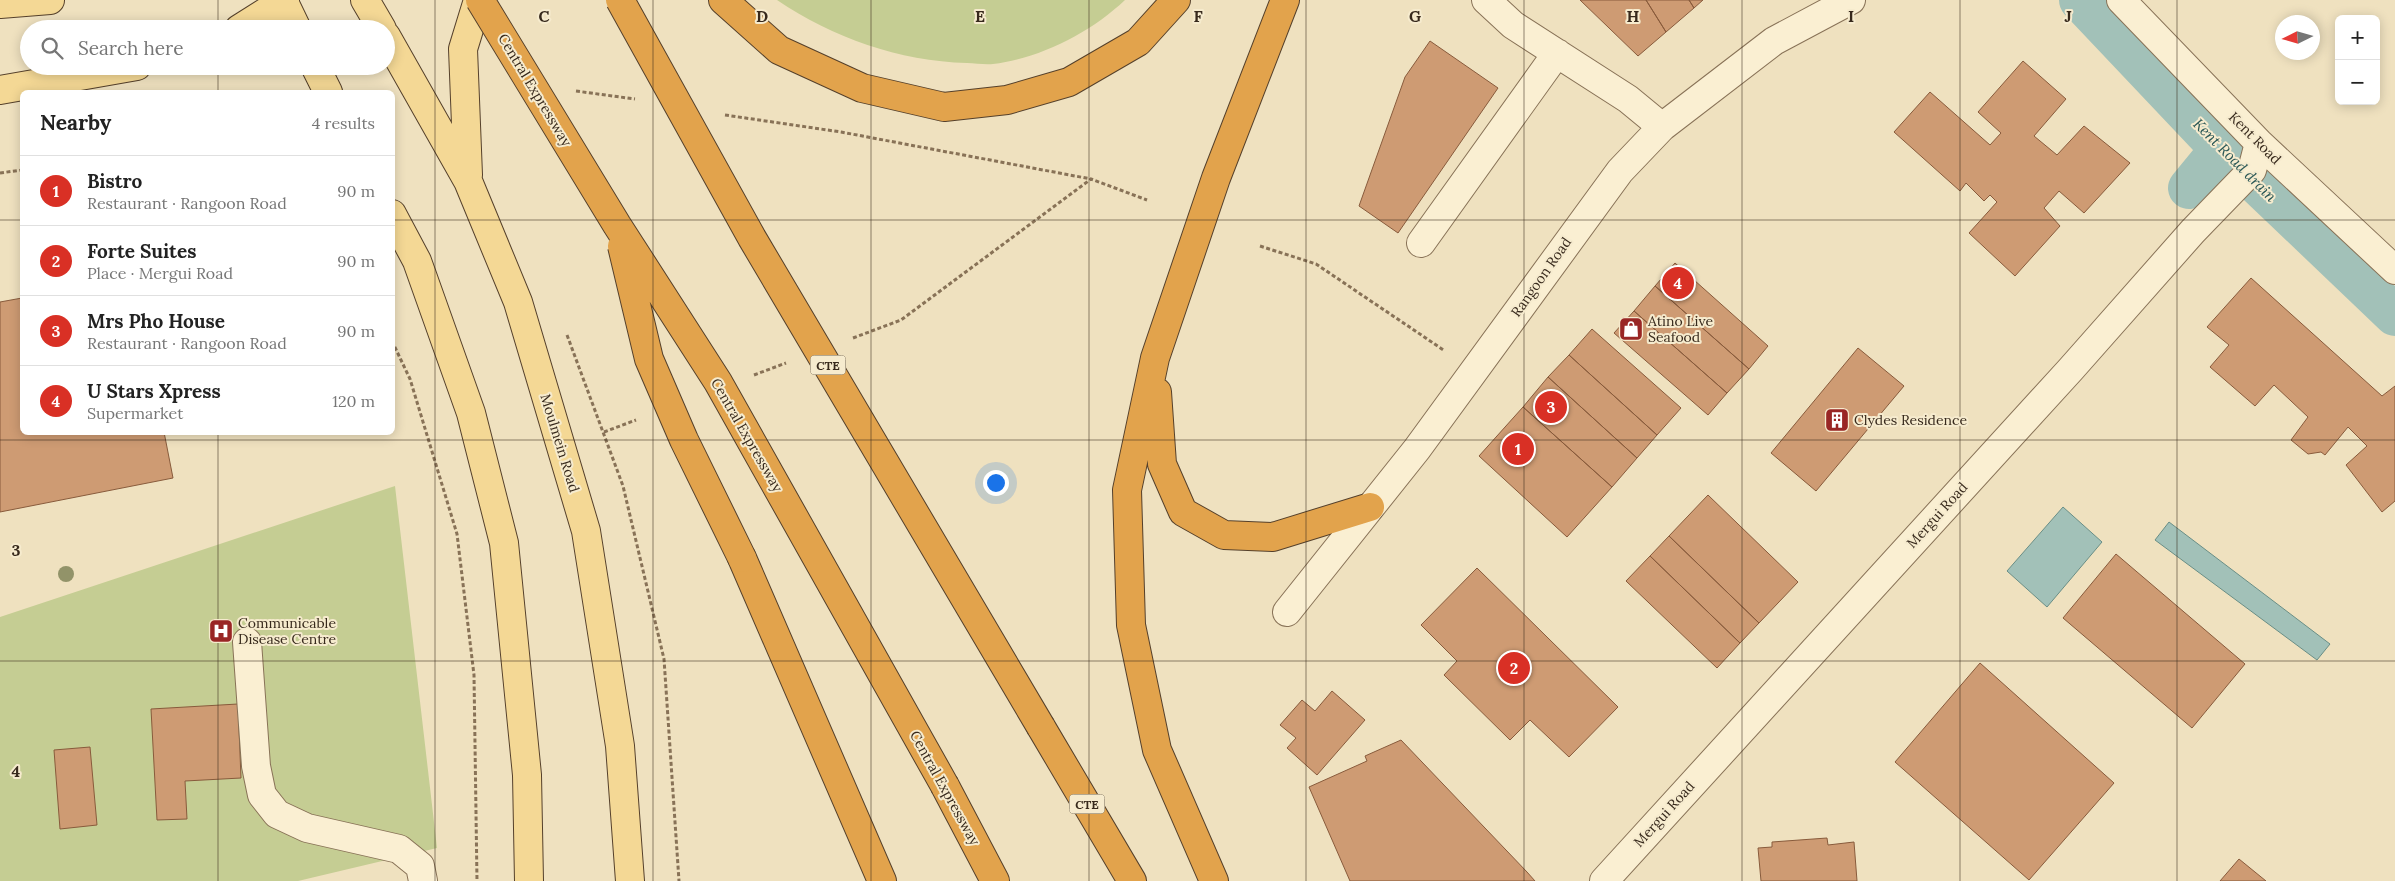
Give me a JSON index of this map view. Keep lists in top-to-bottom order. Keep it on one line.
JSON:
{"streets":{"highway":["Central Expressway","CTE"],"main road":["Moulmein Road"],"street":["Kent Road","Rangoon Road","Mergui Road"]},"crossings":[["Kent Road","Mergui Road"]],"water":["Kent Road drain"],"places":{"shop":["Atino Live Seafood"],"building":["Clydes Residence"],"hospital":["Communicable Disease Centre"]},"north":"left","page":{"map_buttons":["+","−"],"search":"Search here","heading":["Nearby","4 results"],"list":[{"mark":"1","name":"Bistro","note":"Restaurant · Rangoon Road","value":"90 m"},{"mark":"2","name":"Forte Suites","note":"Place · Mergui Road","value":"90 m"},{"mark":"3","name":"Mrs Pho House","note":"Restaurant · Rangoon Road","value":"90 m"},{"mark":"4","name":"U Stars Xpress","note":"Supermarket","value":"120 m"}],"pins":["4","3","1","2"]},"grid":{"columns":["C","D","E","F","G","H","I","J"],"rows":["3","4"]}}
